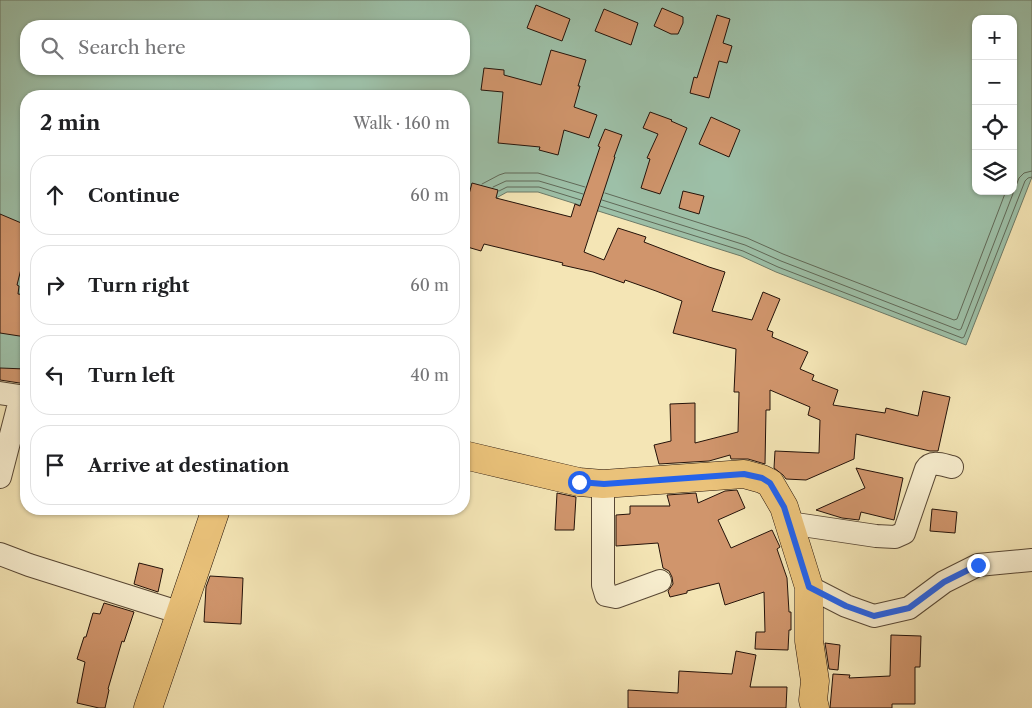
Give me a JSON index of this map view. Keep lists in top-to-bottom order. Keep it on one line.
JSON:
{"page":{"map_buttons":["+","−"],"search":"Search here","heading":["2 min","Walk · 160 m"],"list":[["Continue","60 m"],["Turn right","60 m"],["Turn left","40 m"],"Arrive at destination"]}}
